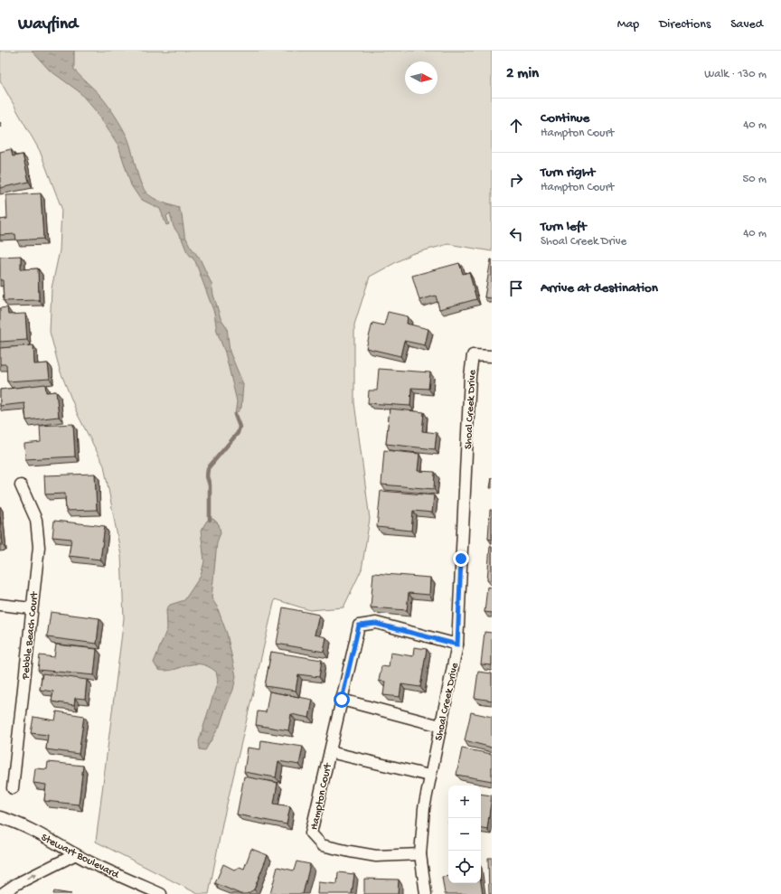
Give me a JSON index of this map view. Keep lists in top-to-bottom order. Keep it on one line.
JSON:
{"streets":{"street":["Shoal Creek Drive","Pebble Beach Court","Hampton Court","Stewart Boulevard"]},"crossings":[["Shoal Creek Drive","Hampton Court"]],"north":"right","page":{"header":"Wayfind","nav":["Map","Directions","Saved"],"heading":["2 min","Walk · 130 m"],"list":[["Continue","Hampton Court","40 m"],["Turn right","Hampton Court","50 m"],["Turn left","Shoal Creek Drive","40 m"],"Arrive at destination"],"map_buttons":["+","−"]}}
